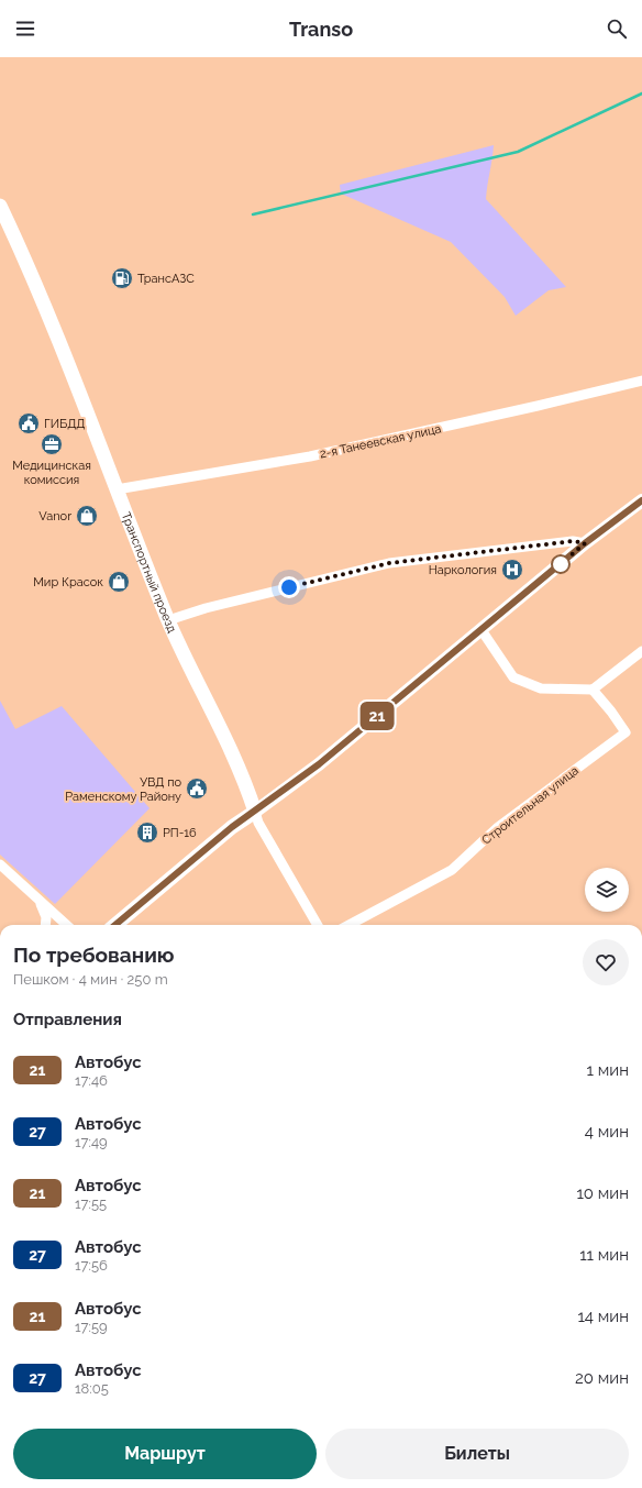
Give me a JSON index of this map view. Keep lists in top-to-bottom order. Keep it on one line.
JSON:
{"streets":{"main road":["Транспортный проезд"],"street":["2-я Танеевская улица","Строительная улица"]},"crossings":[["2-я Танеевская улица","Транспортный проезд"]],"places":{"fuel station":["ТрансАЗС"],"public building":["ГИБДД","УВД по Раменскому Району"],"office":["Медицинская комиссия"],"shop":["Vanor","Мир Красок"],"hospital":["Наркология"],"building":["РП-16"]},"lines":["bus line 21"],"page":{"header":"Transo","on_map":"21","heading":[["По требованию","Пешком · 4 мин · 250 m"],"Отправления"],"list":[{"mark":"21","name":"Автобус","note":"17:46","value":"1 мин"},{"mark":"27","name":"Автобус","note":"17:49","value":"4 мин"},{"mark":"21","name":"Автобус","note":"17:55","value":"10 мин"},{"mark":"27","name":"Автобус","note":"17:56","value":"11 мин"},{"mark":"21","name":"Автобус","note":"17:59","value":"14 мин"},{"mark":"27","name":"Автобус","note":"18:05","value":"20 мин"}],"buttons":["Маршрут","Билеты"]}}
